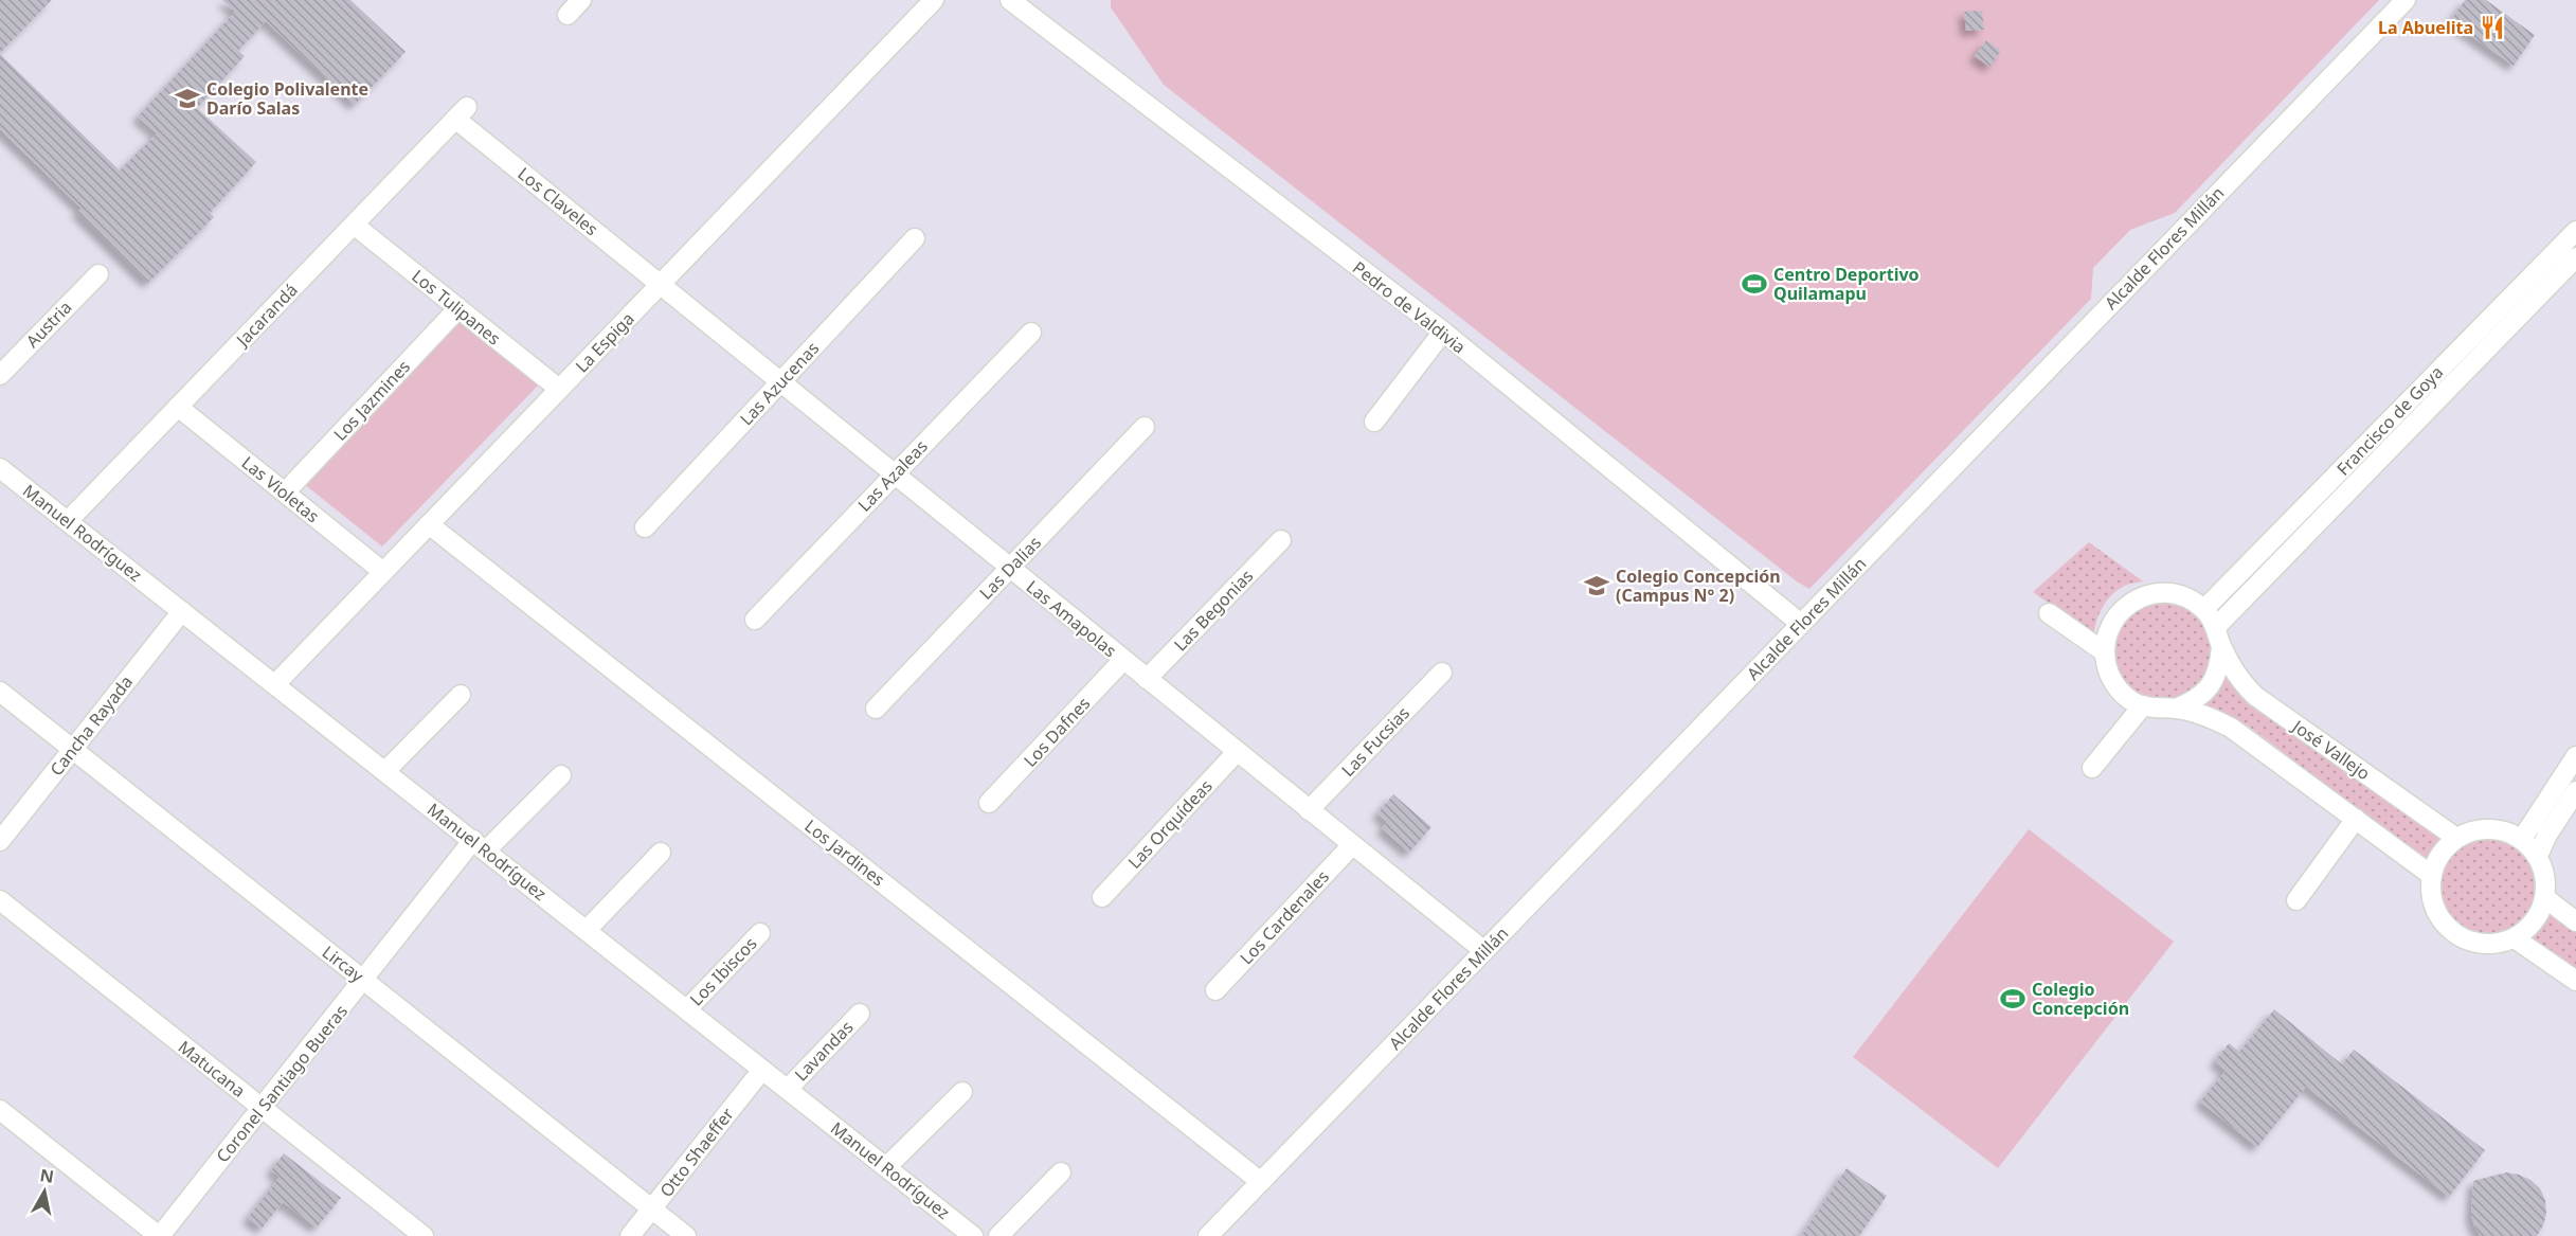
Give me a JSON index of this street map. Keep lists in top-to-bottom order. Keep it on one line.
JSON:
{"streets":{"street":["Los Claveles","Alcalde Flores Millán","Los Tulipanes","Pedro de Valdivia","Jacarandá","Austria","La Espiga","Las Azucenas","Los Jazmines","Francisco de Goya","Las Azaleas","Las Violetas","Manuel Rodríguez","Las Dalias","Las Begonias","Las Amapolas","Cancha Rayada","Los Dafnes","Las Fucsias","José Vallejo","Las Orquídeas","Los Jardines","Los Cardenales","Lircay","Los Ibiscos","Lavandas","Matucana","Coronel Santiago Bueras","Otto Shaeffer"]},"crossings":[["Los Claveles","Jacarandá"],["Los Claveles","La Espiga"],["Los Claveles","Las Amapolas"],["Alcalde Flores Millán","Pedro de Valdivia"],["Alcalde Flores Millán","Las Amapolas"],["Alcalde Flores Millán","Los Jardines"],["Los Tulipanes","Jacarandá"],["Los Tulipanes","La Espiga"],["Los Tulipanes","Los Jazmines"],["Jacarandá","Las Violetas"],["Jacarandá","Manuel Rodríguez"],["La Espiga","Las Violetas"],["La Espiga","Manuel Rodríguez"],["La Espiga","Las Amapolas"],["La Espiga","Los Jardines"],["Las Azucenas","Las Amapolas"],["Los Jazmines","Las Violetas"],["Francisco de Goya","José Vallejo"],["Las Azaleas","Las Amapolas"],["Manuel Rodríguez","Cancha Rayada"],["Manuel Rodríguez","Los Ibiscos"],["Manuel Rodríguez","Lavandas"],["Manuel Rodríguez","Coronel Santiago Bueras"],["Manuel Rodríguez","Otto Shaeffer"],["Las Dalias","Las Amapolas"],["Las Begonias","Las Amapolas"],["Las Amapolas","Los Dafnes"],["Las Amapolas","Las Fucsias"],["Las Amapolas","Las Orquídeas"],["Las Amapolas","Los Cardenales"],["Cancha Rayada","Lircay"],["Lircay","Coronel Santiago Bueras"],["Lircay","Otto Shaeffer"],["Matucana","Coronel Santiago Bueras"]],"places":{"restaurant":["La Abuelita"],"school or university":["Colegio Polivalente Darío Salas","Colegio Concepción (Campus N° 2)"],"sports":["Centro Deportivo Quilamapu","Colegio Concepción"]},"north":"top"}
